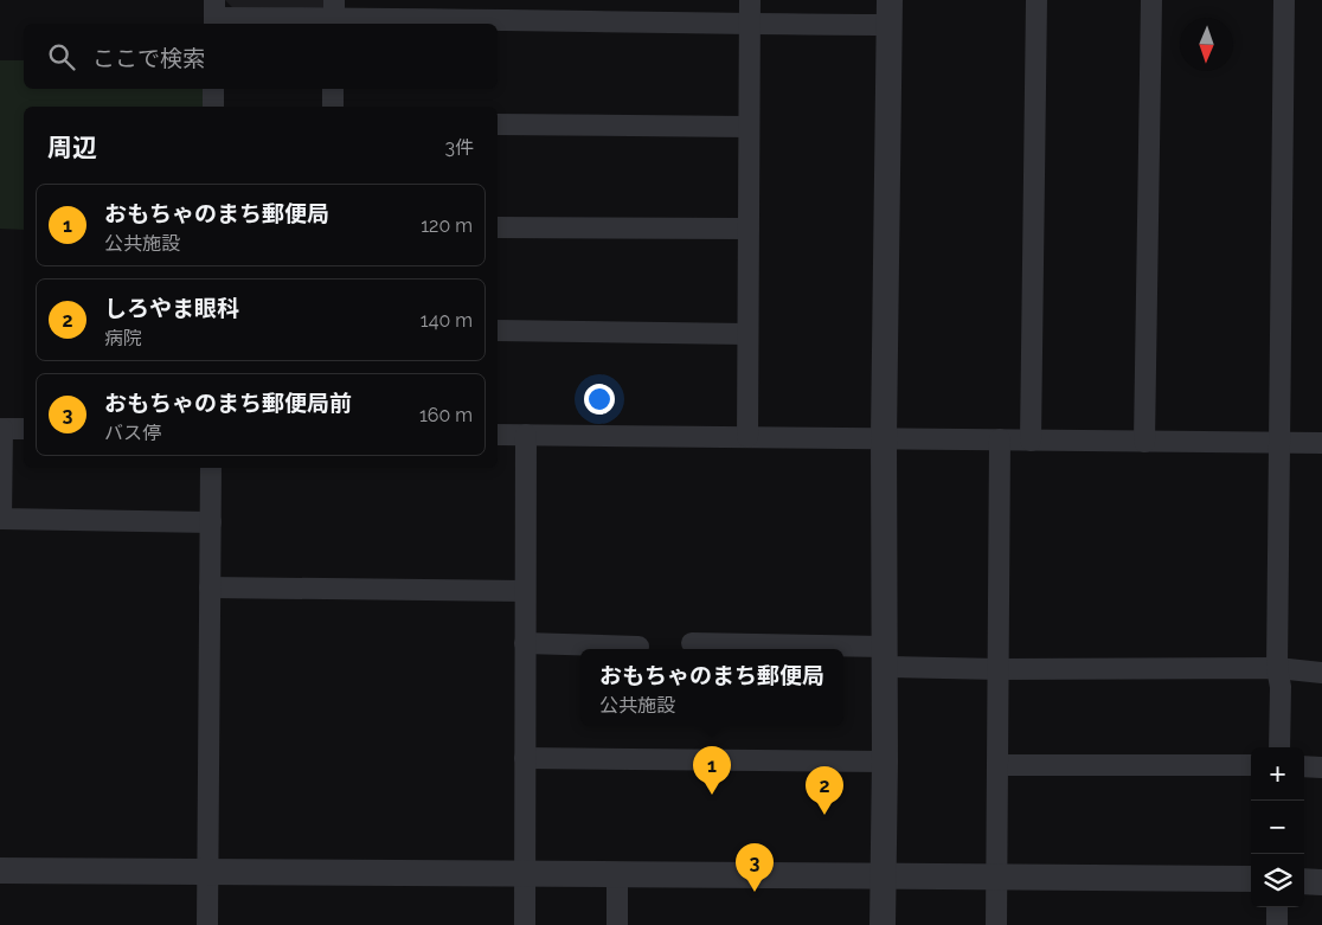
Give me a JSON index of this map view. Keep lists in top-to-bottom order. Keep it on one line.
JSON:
{"north":"bottom","page":{"search":"ここで検索","heading":["周辺","3件"],"list":[{"mark":"1","name":"おもちゃのまち郵便局","note":"公共施設","value":"120 m"},{"mark":"2","name":"しろやま眼科","note":"病院","value":"140 m"},{"mark":"3","name":"おもちゃのまち郵便局前","note":"バス停","value":"160 m"}],"popup":["おもちゃのまち郵便局","公共施設"],"pins":["1","2","3"],"map_buttons":["+","−"]}}
